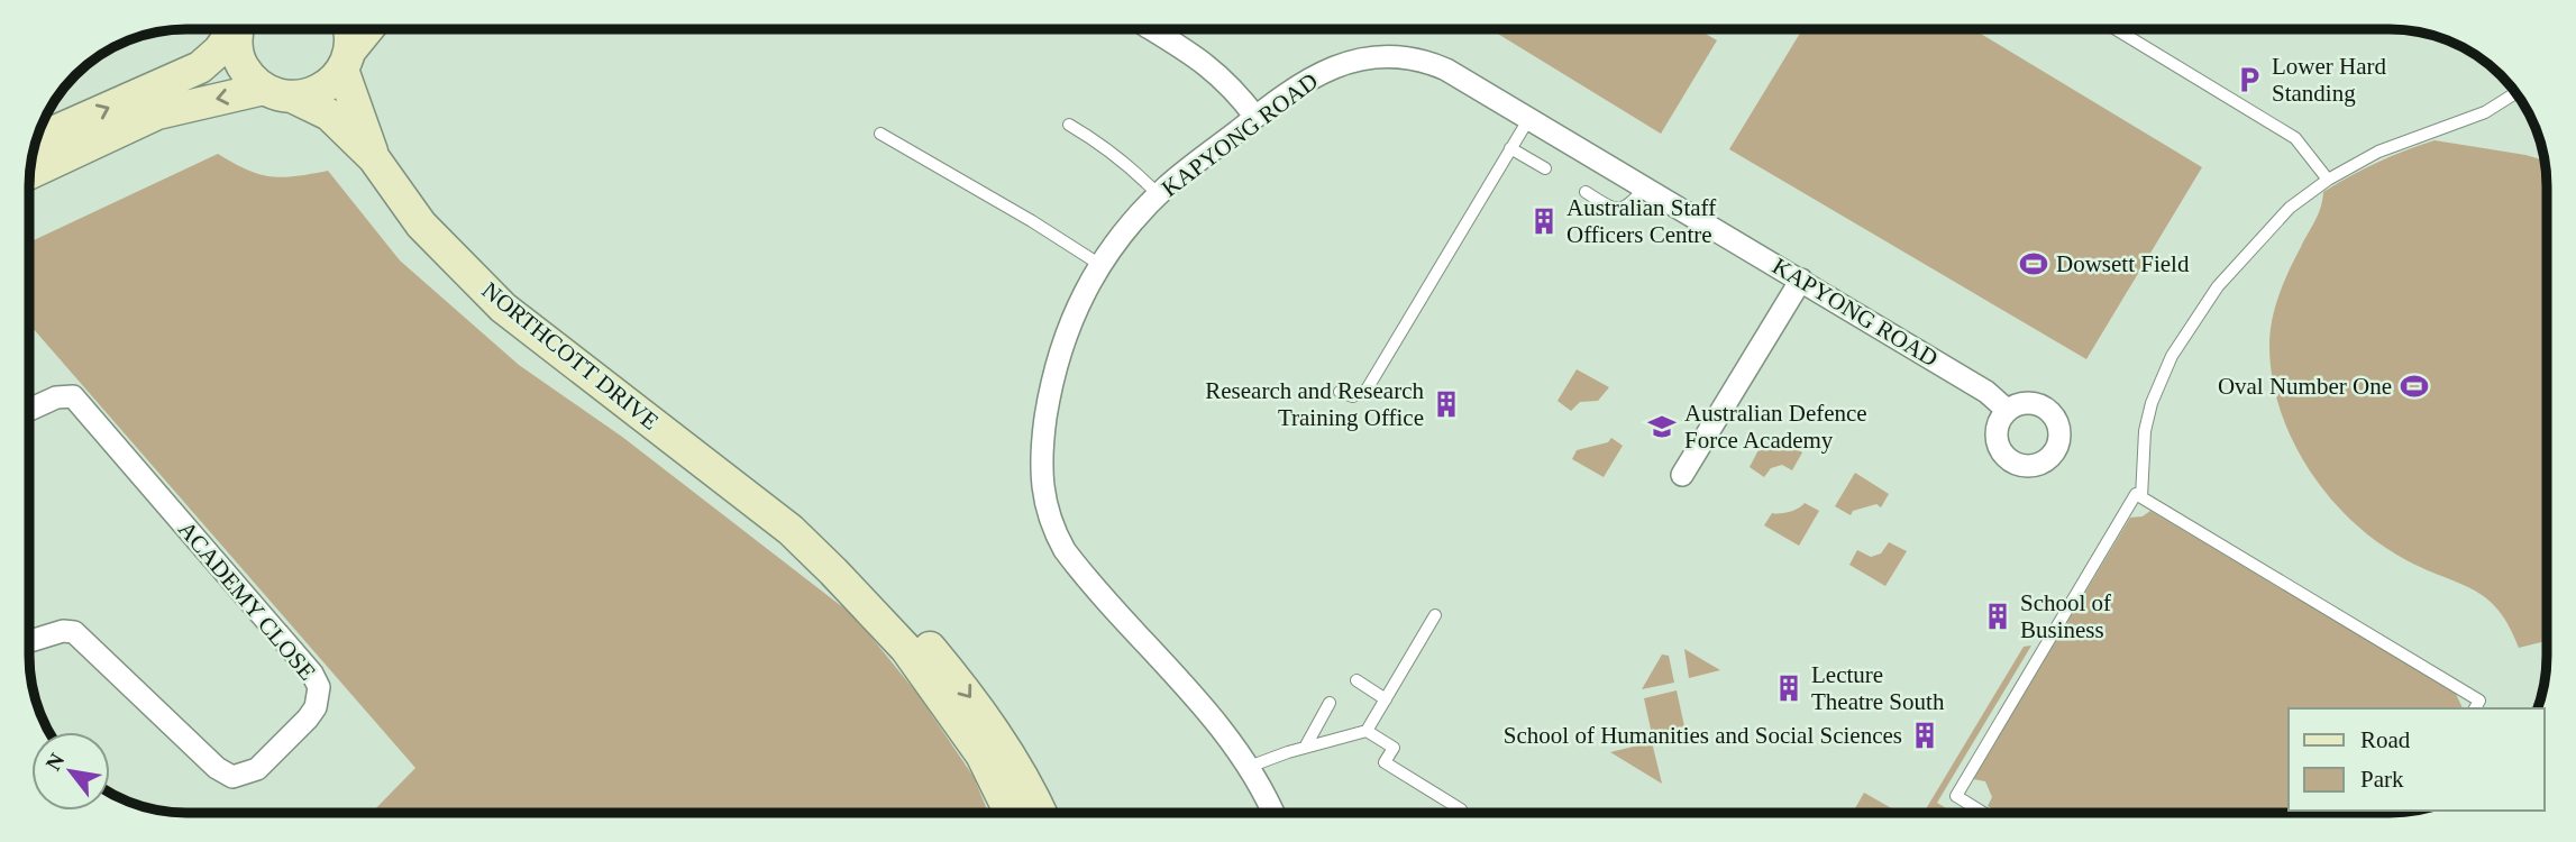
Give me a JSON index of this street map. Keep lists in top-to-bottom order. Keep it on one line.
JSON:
{"streets":{"street":["KAPYONG ROAD","NORTHCOTT DRIVE","ACADEMY CLOSE"]},"places":{"parking":["Lower Hard Standing"],"building":["Australian Staff Officers Centre","Research and Research Training Office","School of Business","Lecture Theatre South","School of Humanities and Social Sciences"],"sports":["Dowsett Field","Oval Number One"],"school or university":["Australian Defence Force Academy"]},"legend":["Road","Park"],"north":"top left"}
